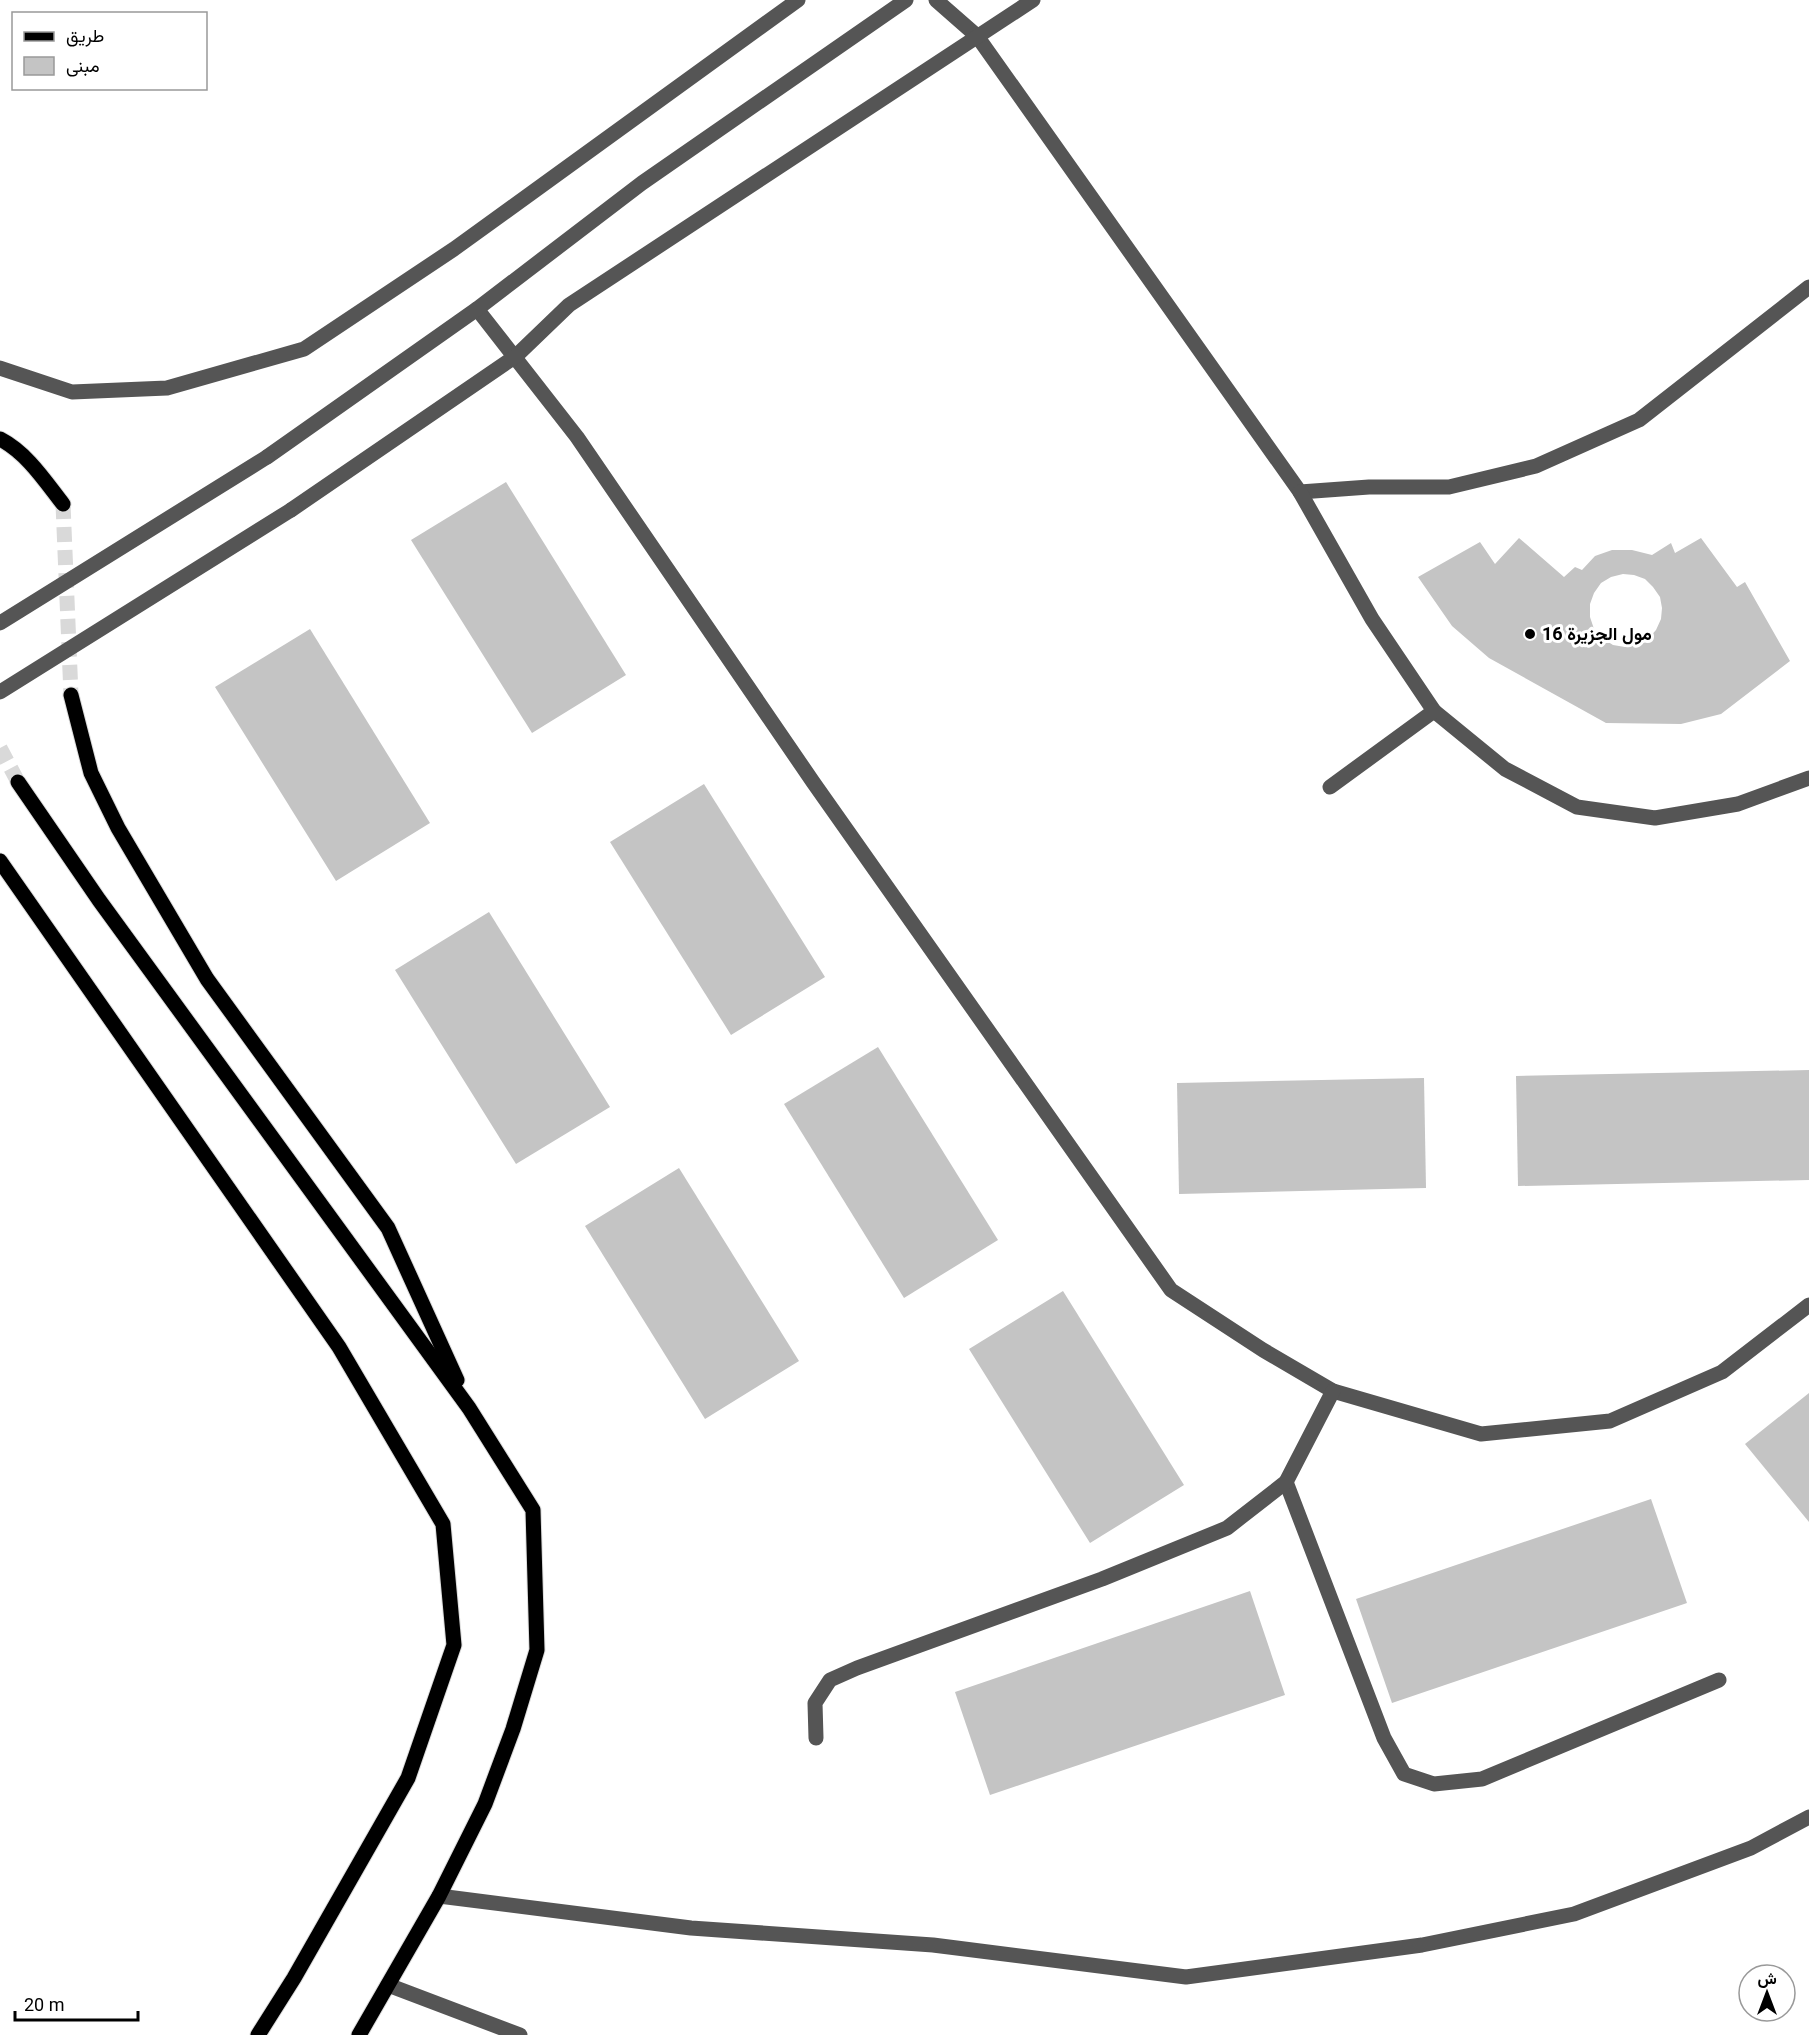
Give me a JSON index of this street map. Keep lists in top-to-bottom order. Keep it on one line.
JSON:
{"places":["مول الجزيرة 16"],"legend":["طريق","مبنى"],"scale_bar":"20 m","north":"top"}
